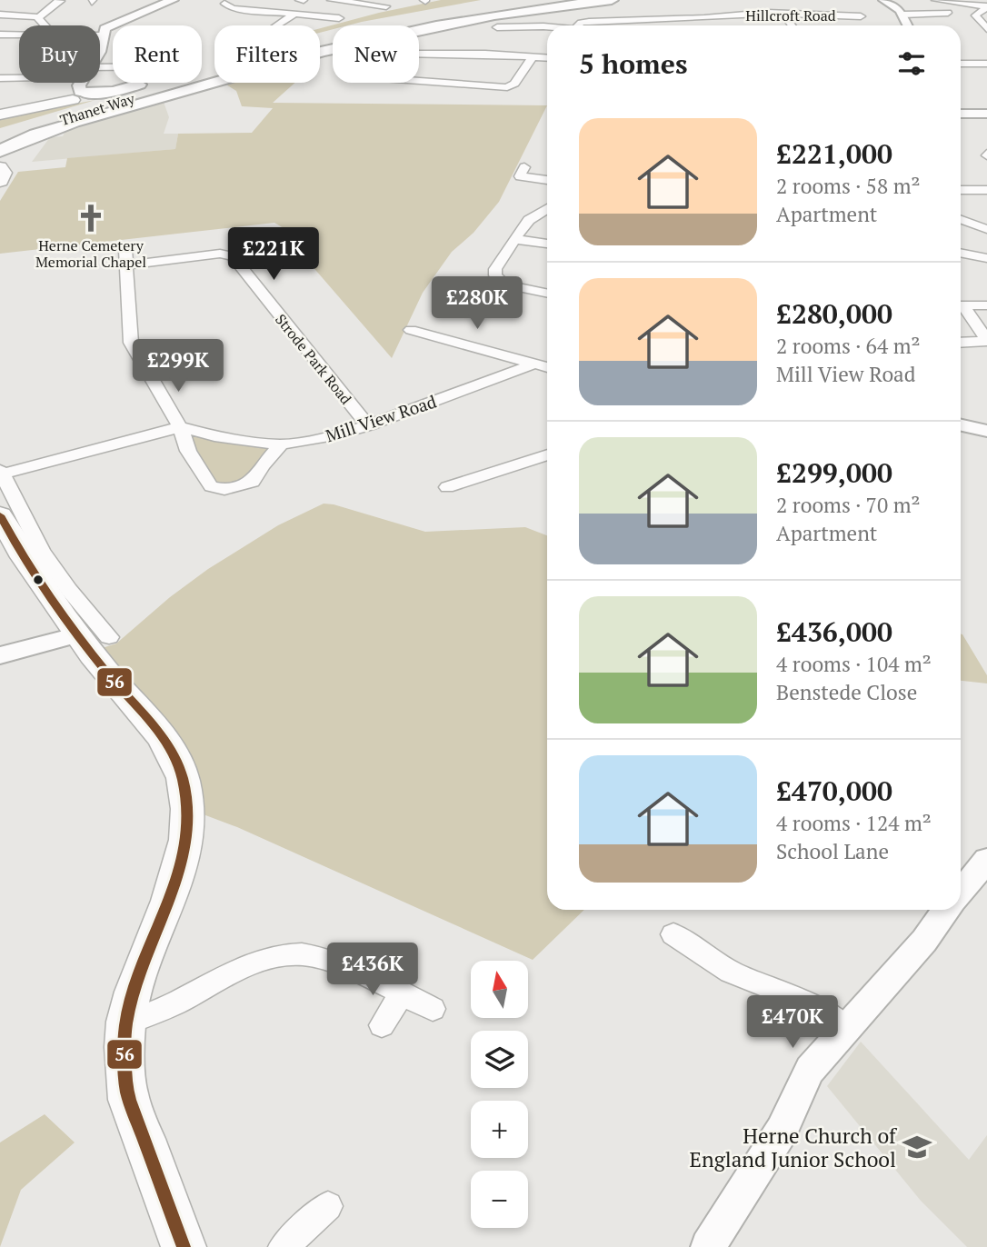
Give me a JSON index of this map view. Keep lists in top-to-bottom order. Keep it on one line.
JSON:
{"streets":{"highway":["Thanet Way"],"street":["Hillcroft Road","Strode Park Road","Mill View Road"]},"crossings":[["Strode Park Road","Mill View Road"]],"places":{"church":["Herne Cemetery Memorial Chapel"],"school or university":["Herne Church of England Junior School"]},"lines":["transit line 56"],"north":"top","page":{"chip":["Buy","Rent","Filters","New"],"heading":"5 homes","list":[{"name":"£221,000","note":"2 rooms · 58 m² · Apartment"},{"name":"£280,000","note":"2 rooms · 64 m² · Mill View Road"},{"name":"£299,000","note":"2 rooms · 70 m² · Apartment"},{"name":"£436,000","note":"4 rooms · 104 m² · Benstede Close"},{"name":"£470,000","note":"4 rooms · 124 m² · School Lane"}],"price":["£221K","£280K","£299K","£436K","£470K"],"map_buttons":["+","−"]}}
